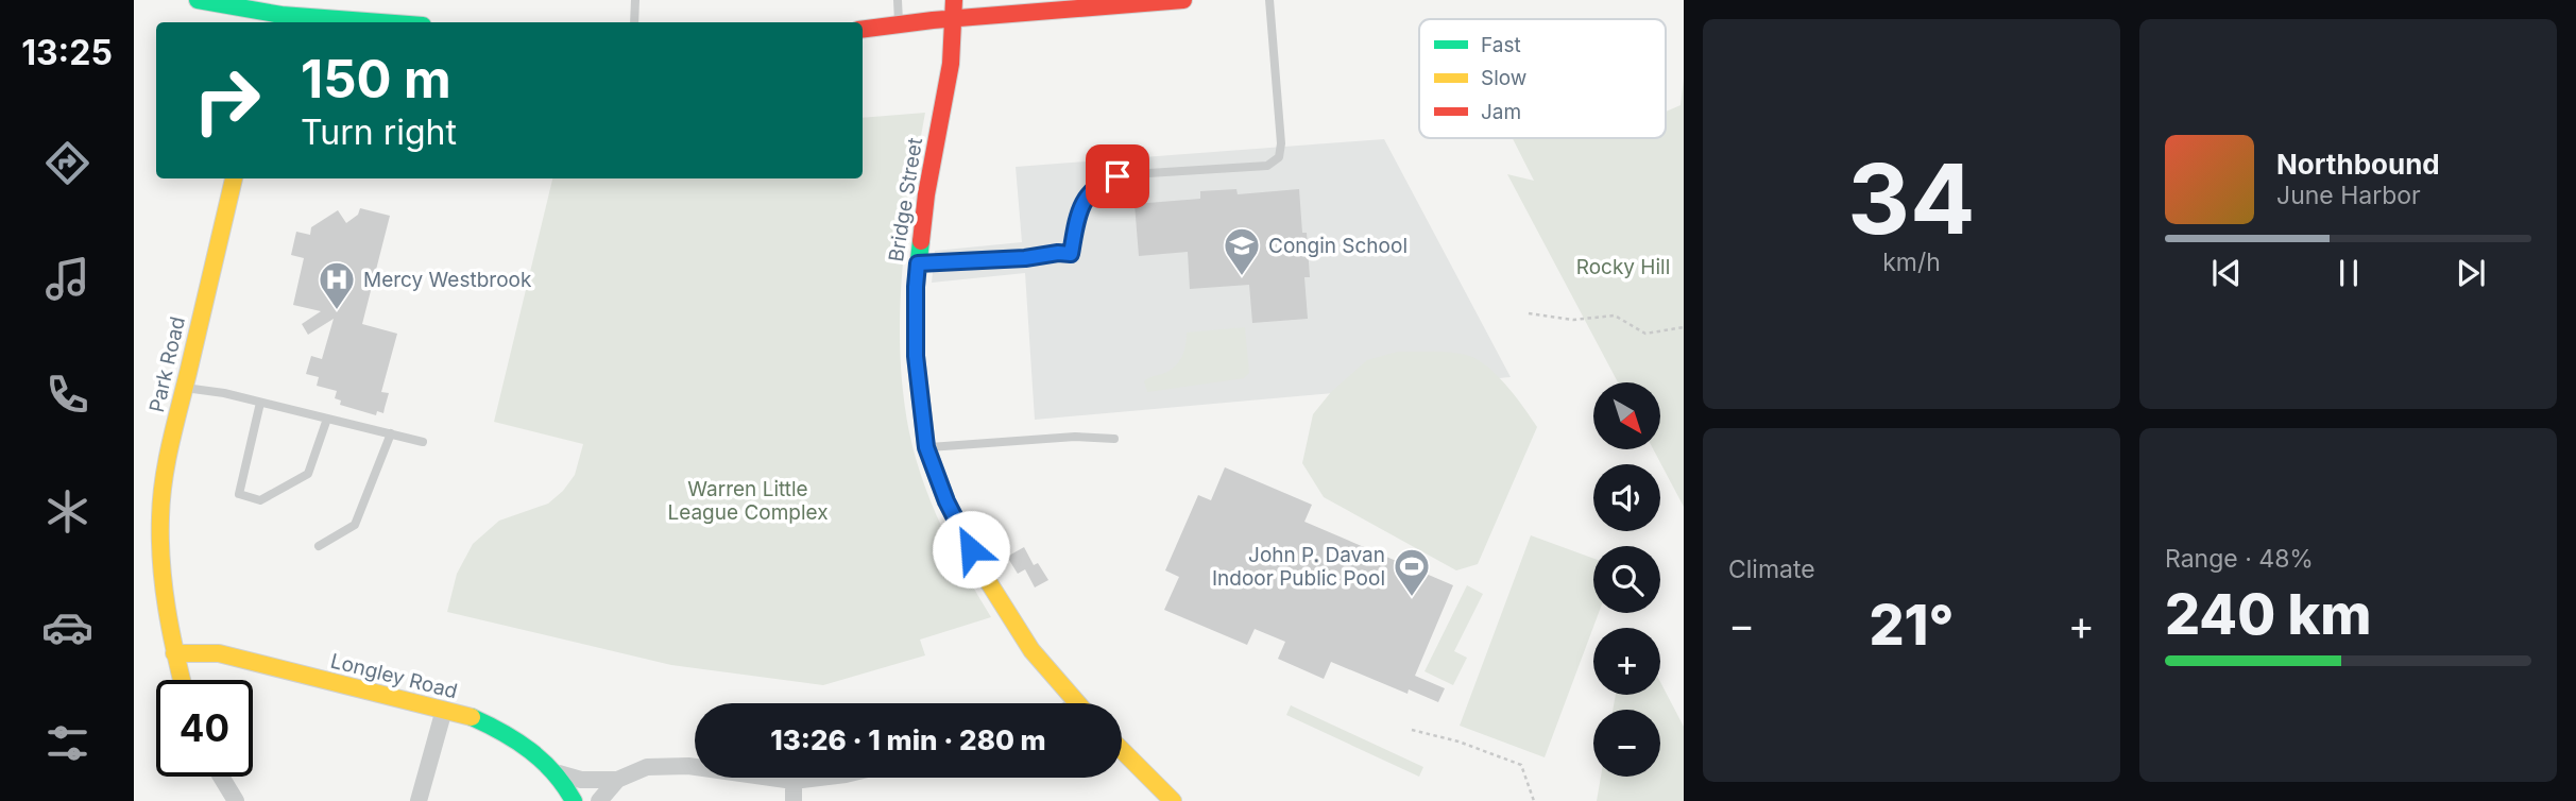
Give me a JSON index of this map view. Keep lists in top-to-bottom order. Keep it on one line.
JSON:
{"streets":{"street":["Bridge Street","Park Road","Longley Road"]},"crossings":[["Park Road","Longley Road"]],"parks":["Rocky Hill","Warren Little League Complex"],"places":{"school or university":["Congin School"],"hospital":["Mercy Westbrook"],"sports":["John P. Davan Indoor Public Pool"]},"legend":["Fast","Slow","Jam"],"north":"bottom right","page":{"tabs":"13:25","tile":[["34","km/h"],"Climate",["Range · 48%","240 km"]],"turn":["150 m","Turn right"],"song":["Northbound","June Harbor"],"map_buttons":["+","−"],"heat":["−","21°","+"],"limit":"40","trip":"13:26 · 1 min · 280 m"}}
